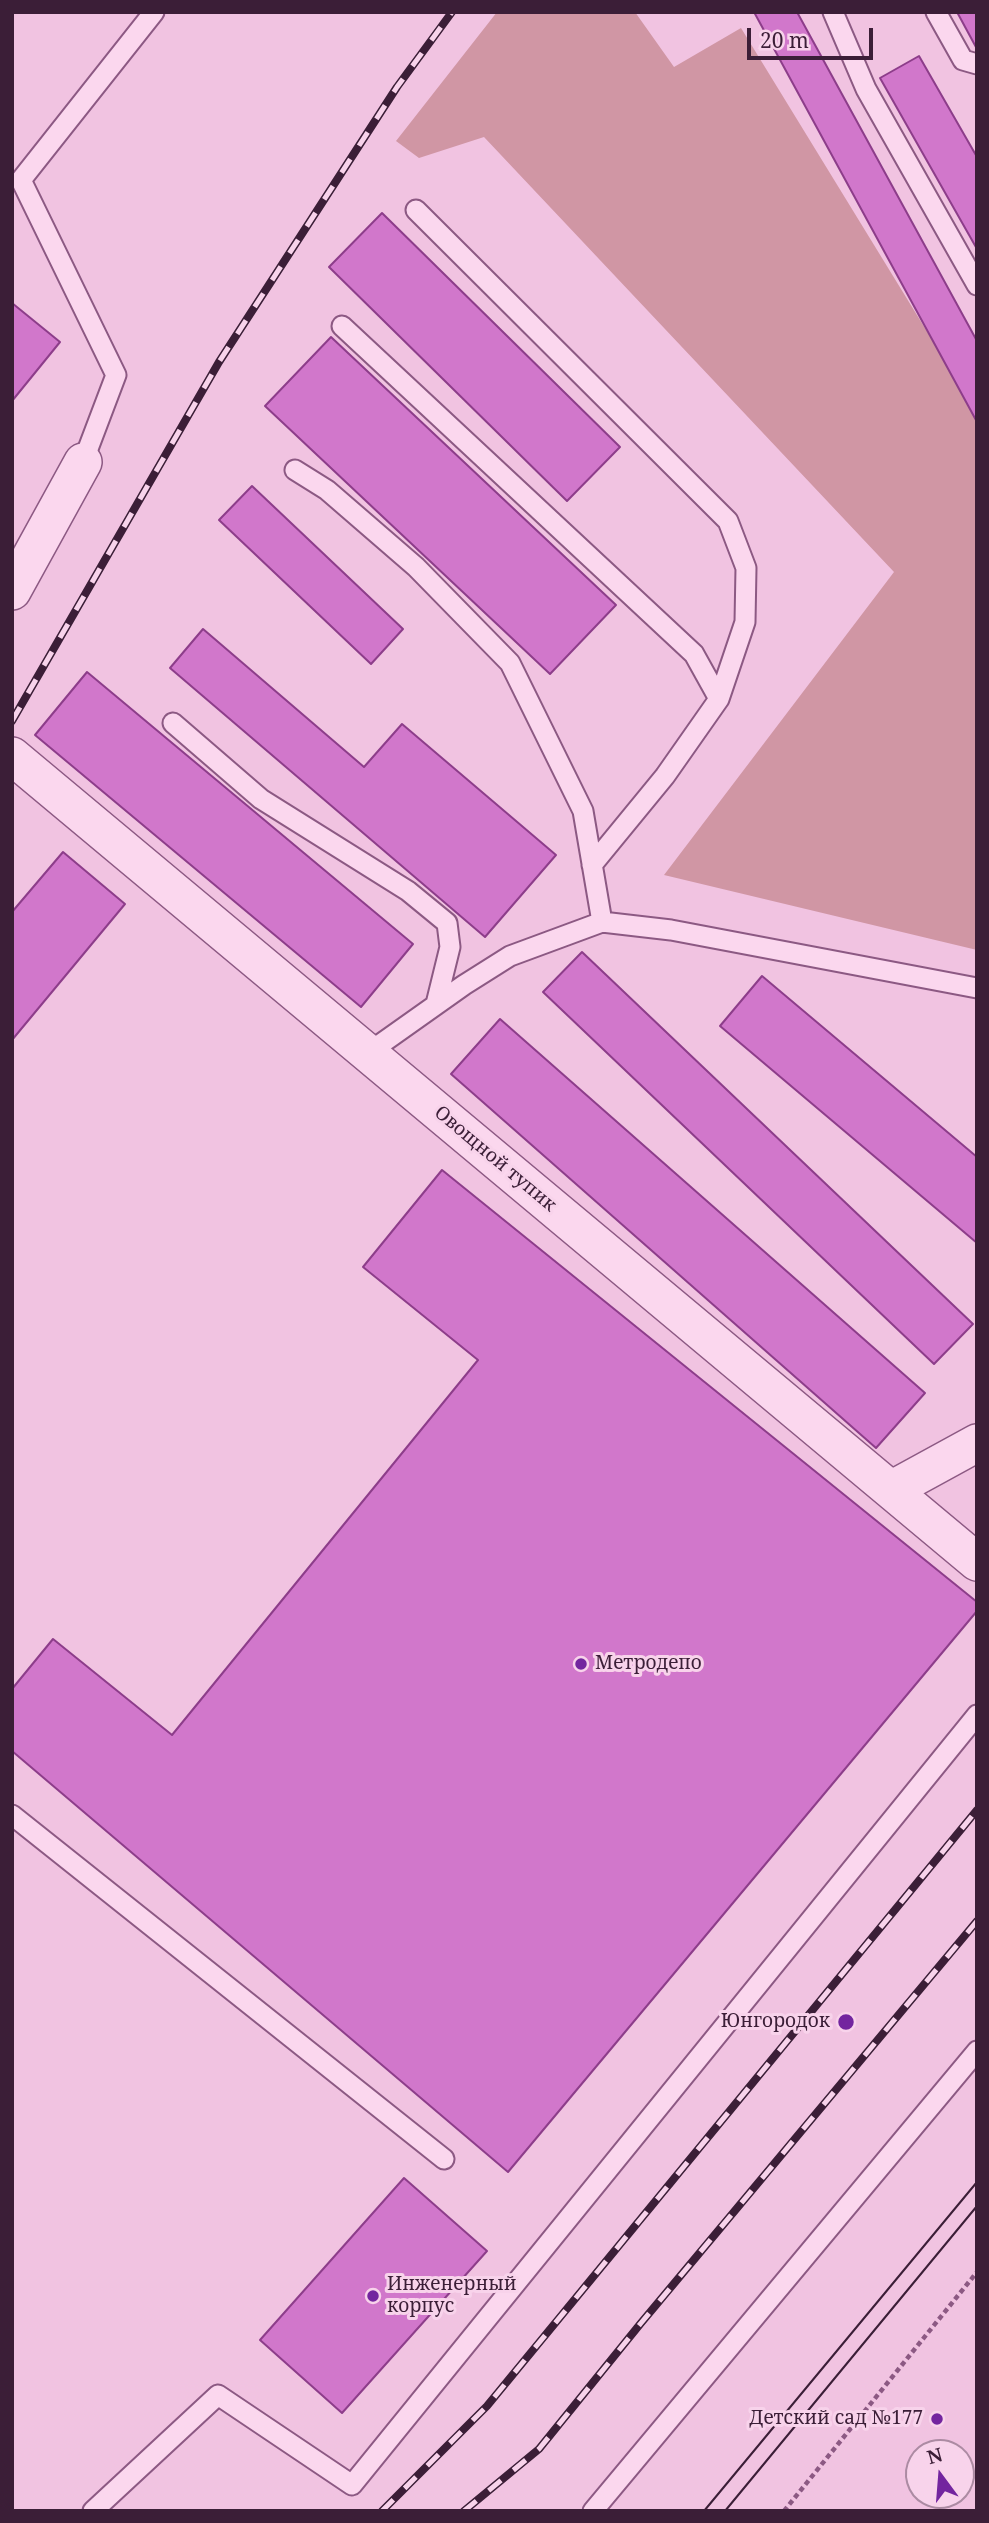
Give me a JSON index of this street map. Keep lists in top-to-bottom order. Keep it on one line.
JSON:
{"streets":{"street":["Овощной тупик"]},"places":["Метродепо","Юнгородок","Инженерный корпус","Детский сад №177"],"scale_bar":"20 m","north":"top"}
